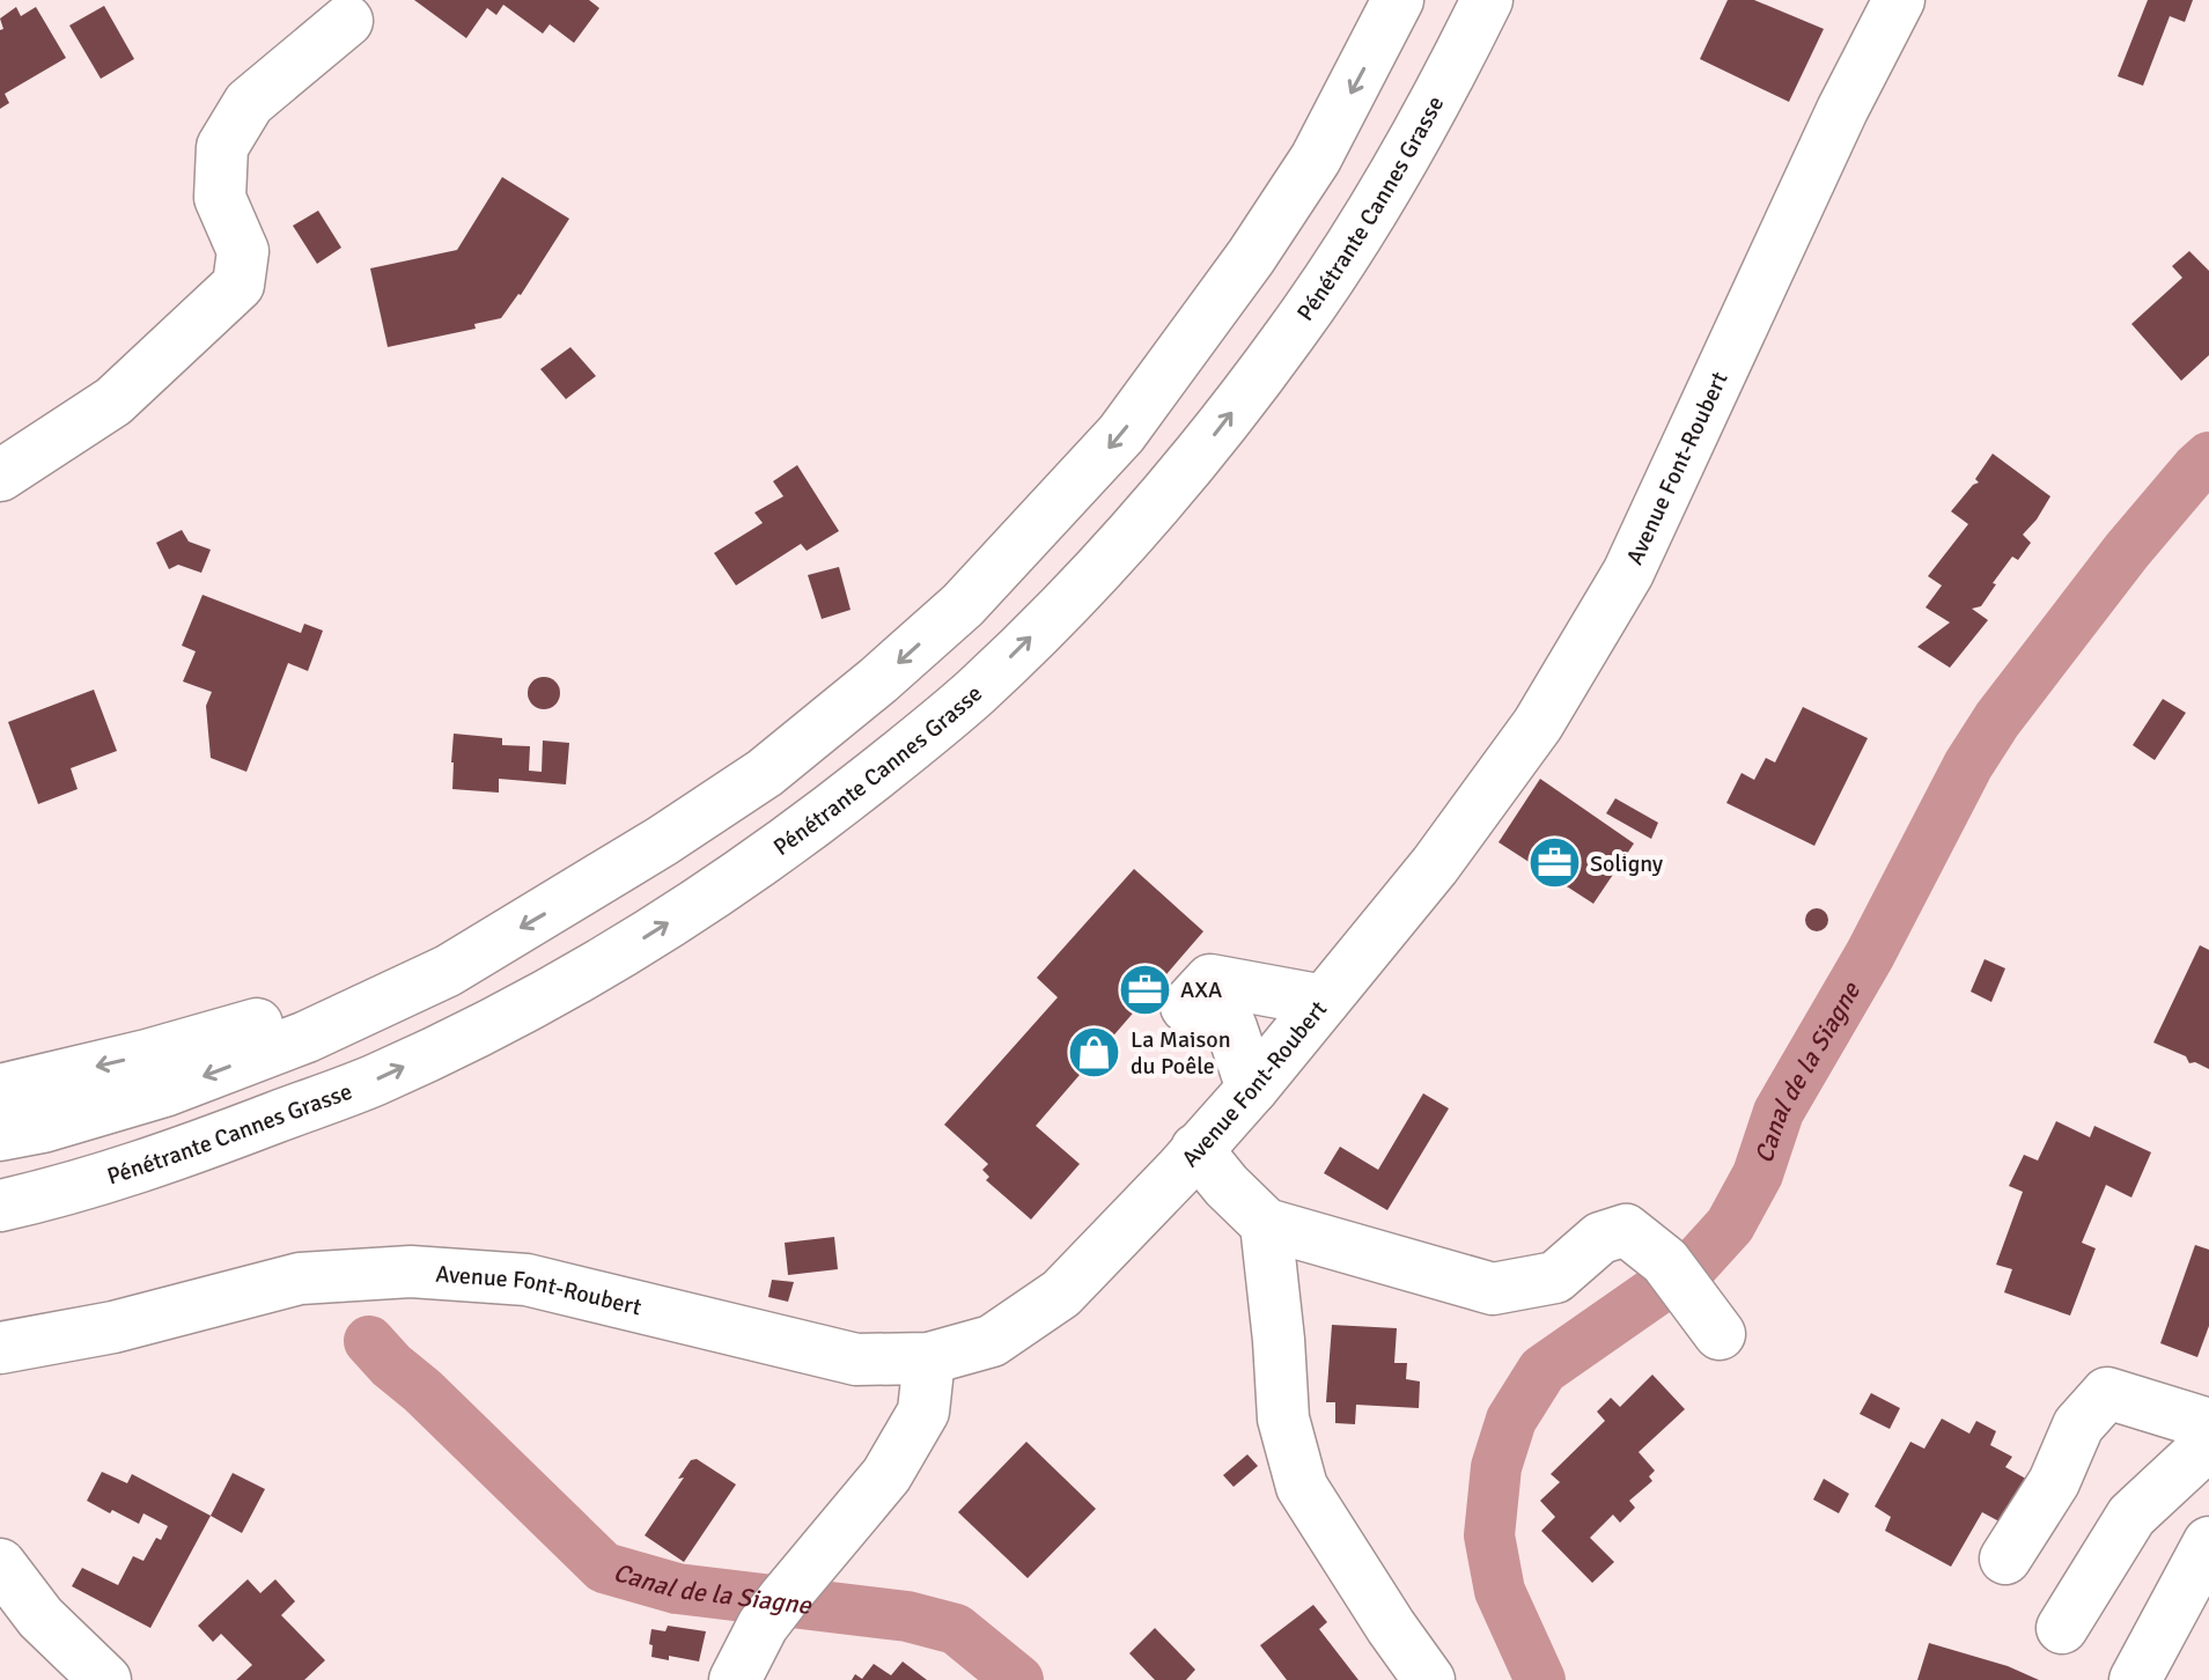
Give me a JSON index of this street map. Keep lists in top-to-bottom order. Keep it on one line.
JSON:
{"streets":{"main road":["Pénétrante Cannes Grasse","Avenue Font-Roubert"]},"water":["Canal de la Siagne"],"places":{"office":["Soligny","AXA"],"shop":["La Maison du Poêle"]}}
